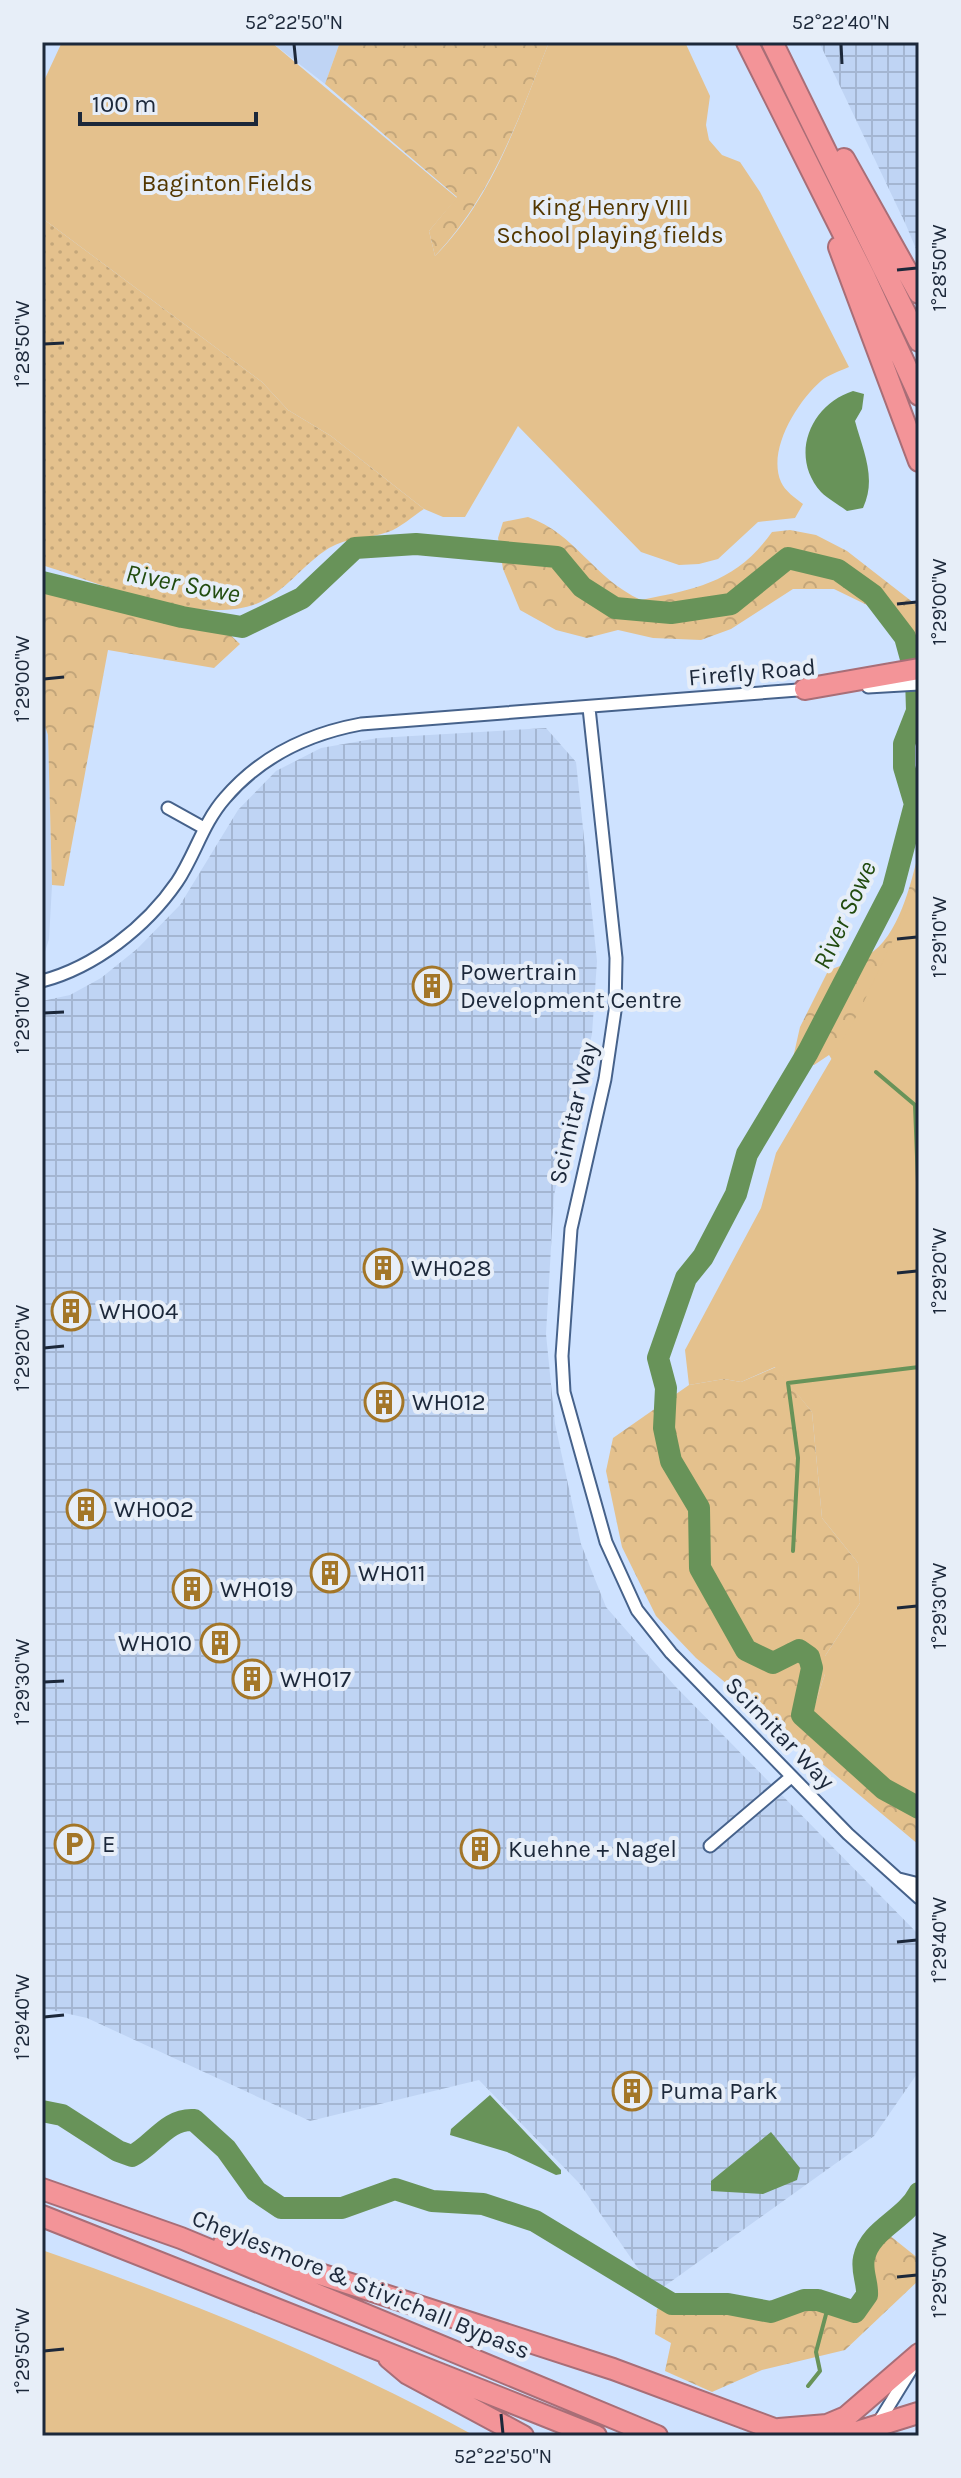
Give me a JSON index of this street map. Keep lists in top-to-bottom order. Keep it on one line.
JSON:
{"streets":{"highway":["Cheylesmore & Stivichall Bypass"],"street":["Firefly Road","Scimitar Way"]},"crossings":[["Firefly Road","Scimitar Way"]],"water":["River Sowe"],"parks":["Baginton Fields","King Henry VIII School playing fields"],"places":{"building":["Powertrain Development Centre","WH028","WH004","WH012","WH002","WH011","WH019","WH010","WH017","Kuehne + Nagel","Puma Park"],"parking":["E"]},"scale_bar":"100 m","coordinates":["52°22'50\"N","52°22'40\"N","1°28'50\"W","1°29'00\"W","1°29'10\"W","1°29'20\"W","1°29'30\"W","1°29'40\"W","1°29'50\"W"]}
